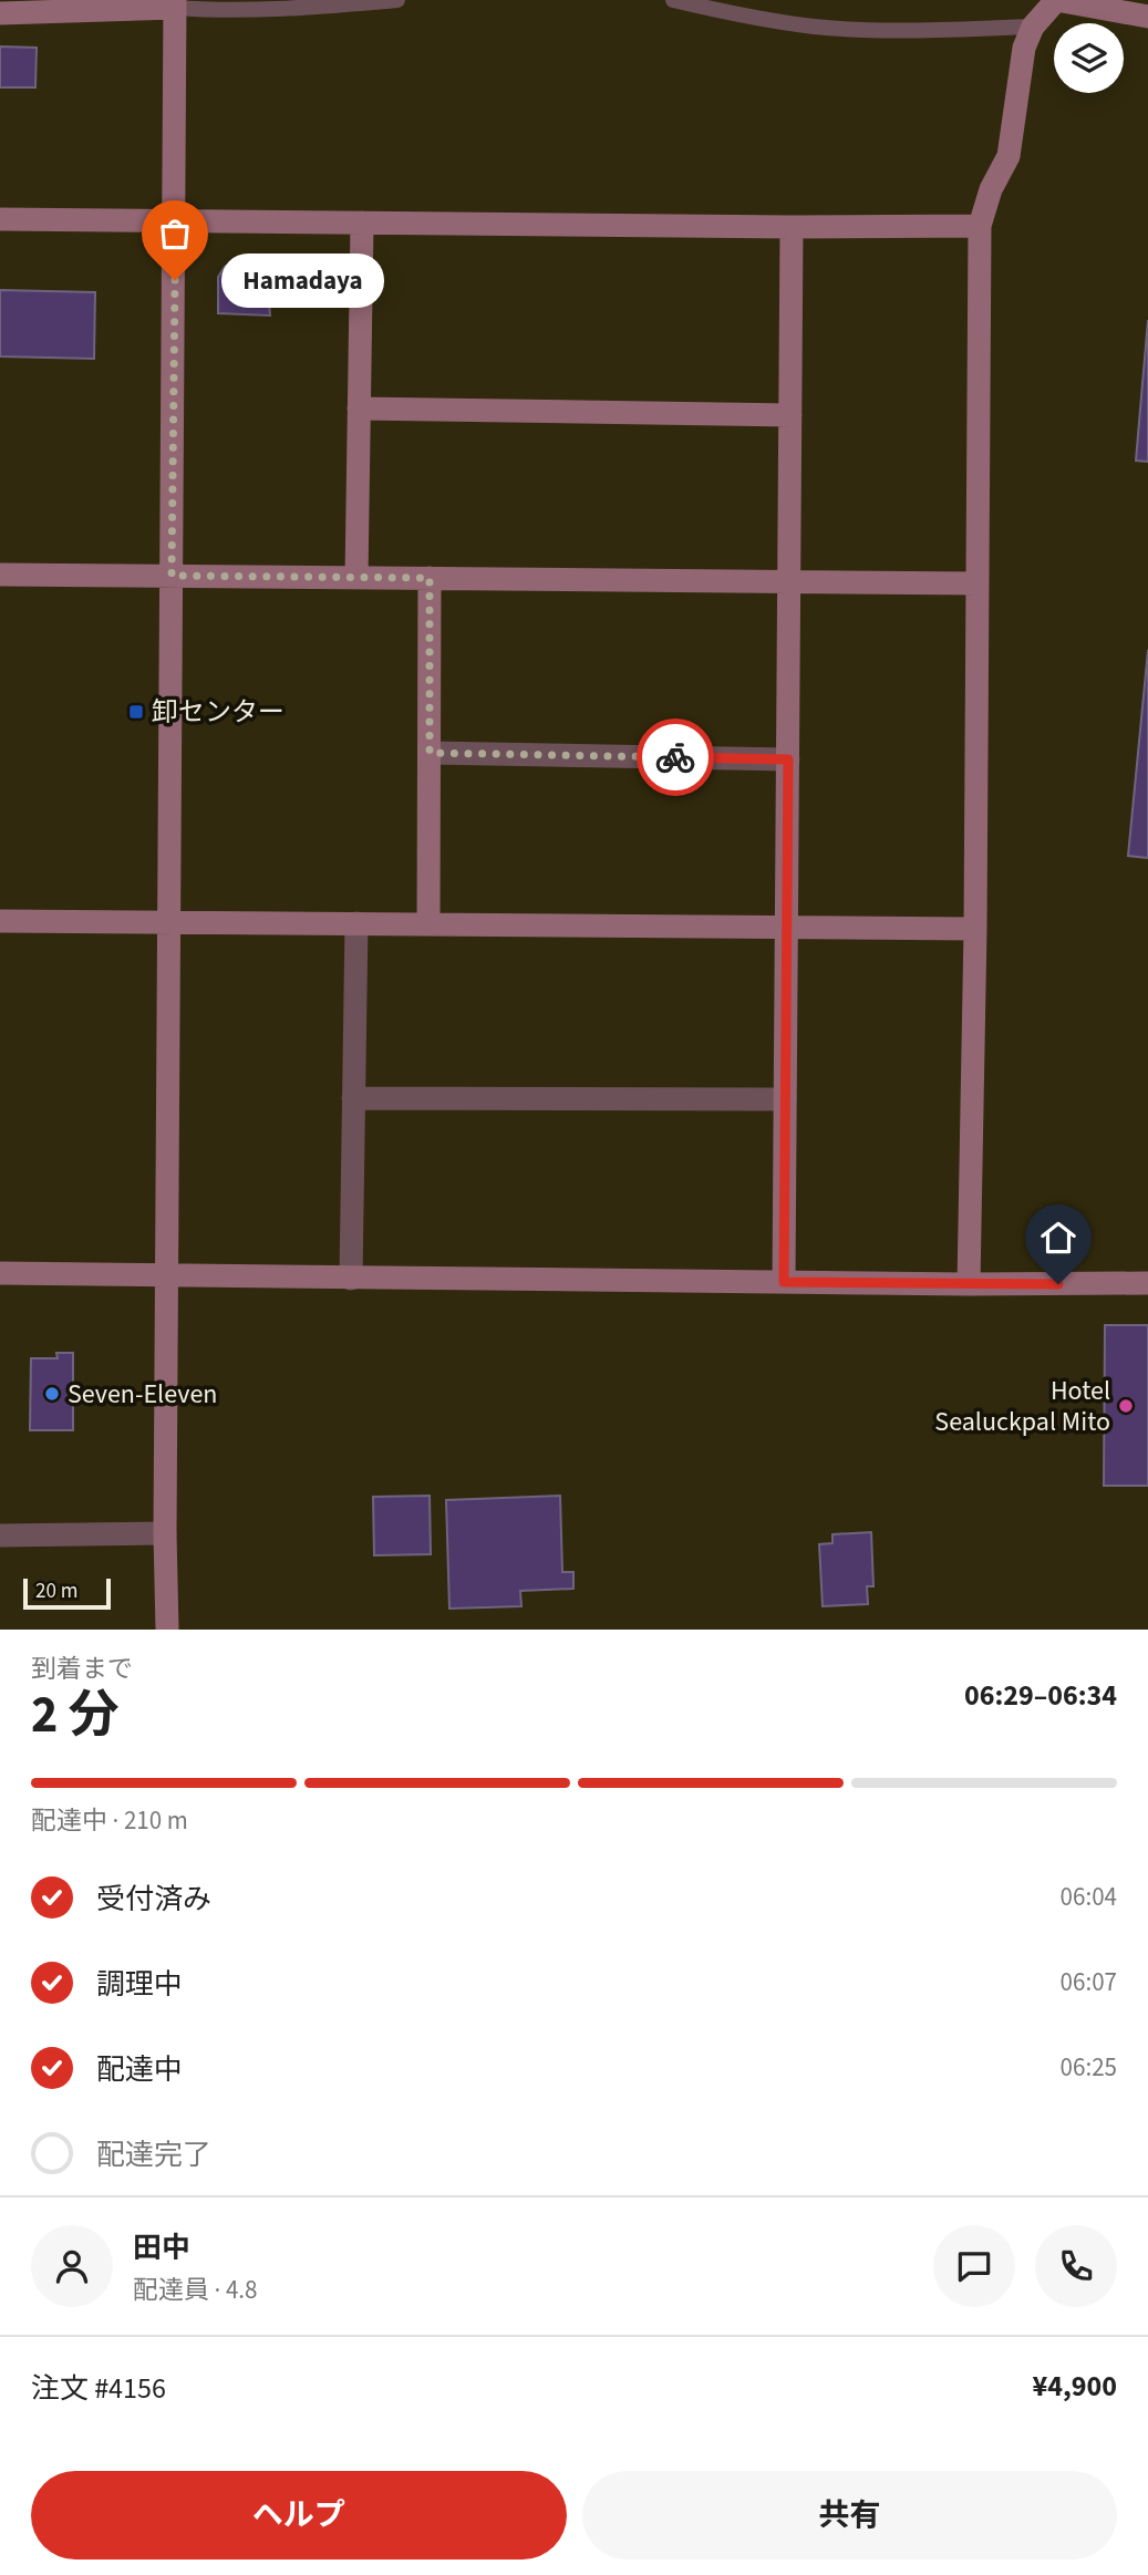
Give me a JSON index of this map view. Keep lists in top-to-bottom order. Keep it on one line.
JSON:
{"places":{"other":["Hamadaya","Seven-Eleven","Hotel Sealuckpal Mito"],"transit":["卸センター"]},"scale_bar":"20 m","page":{"bubble":"Hamadaya","scale":"20 m","heading":["2 分","到着まで","06:29–06:34"],"panel":["田中","配達員 · 4.8","注文 #4156","¥4,900"],"bar":"配達中 · 210 m","list":[["受付済み","06:04"],["調理中","06:07"],["配達中","06:25"],"配達完了"],"buttons":["ヘルプ","共有"]}}
